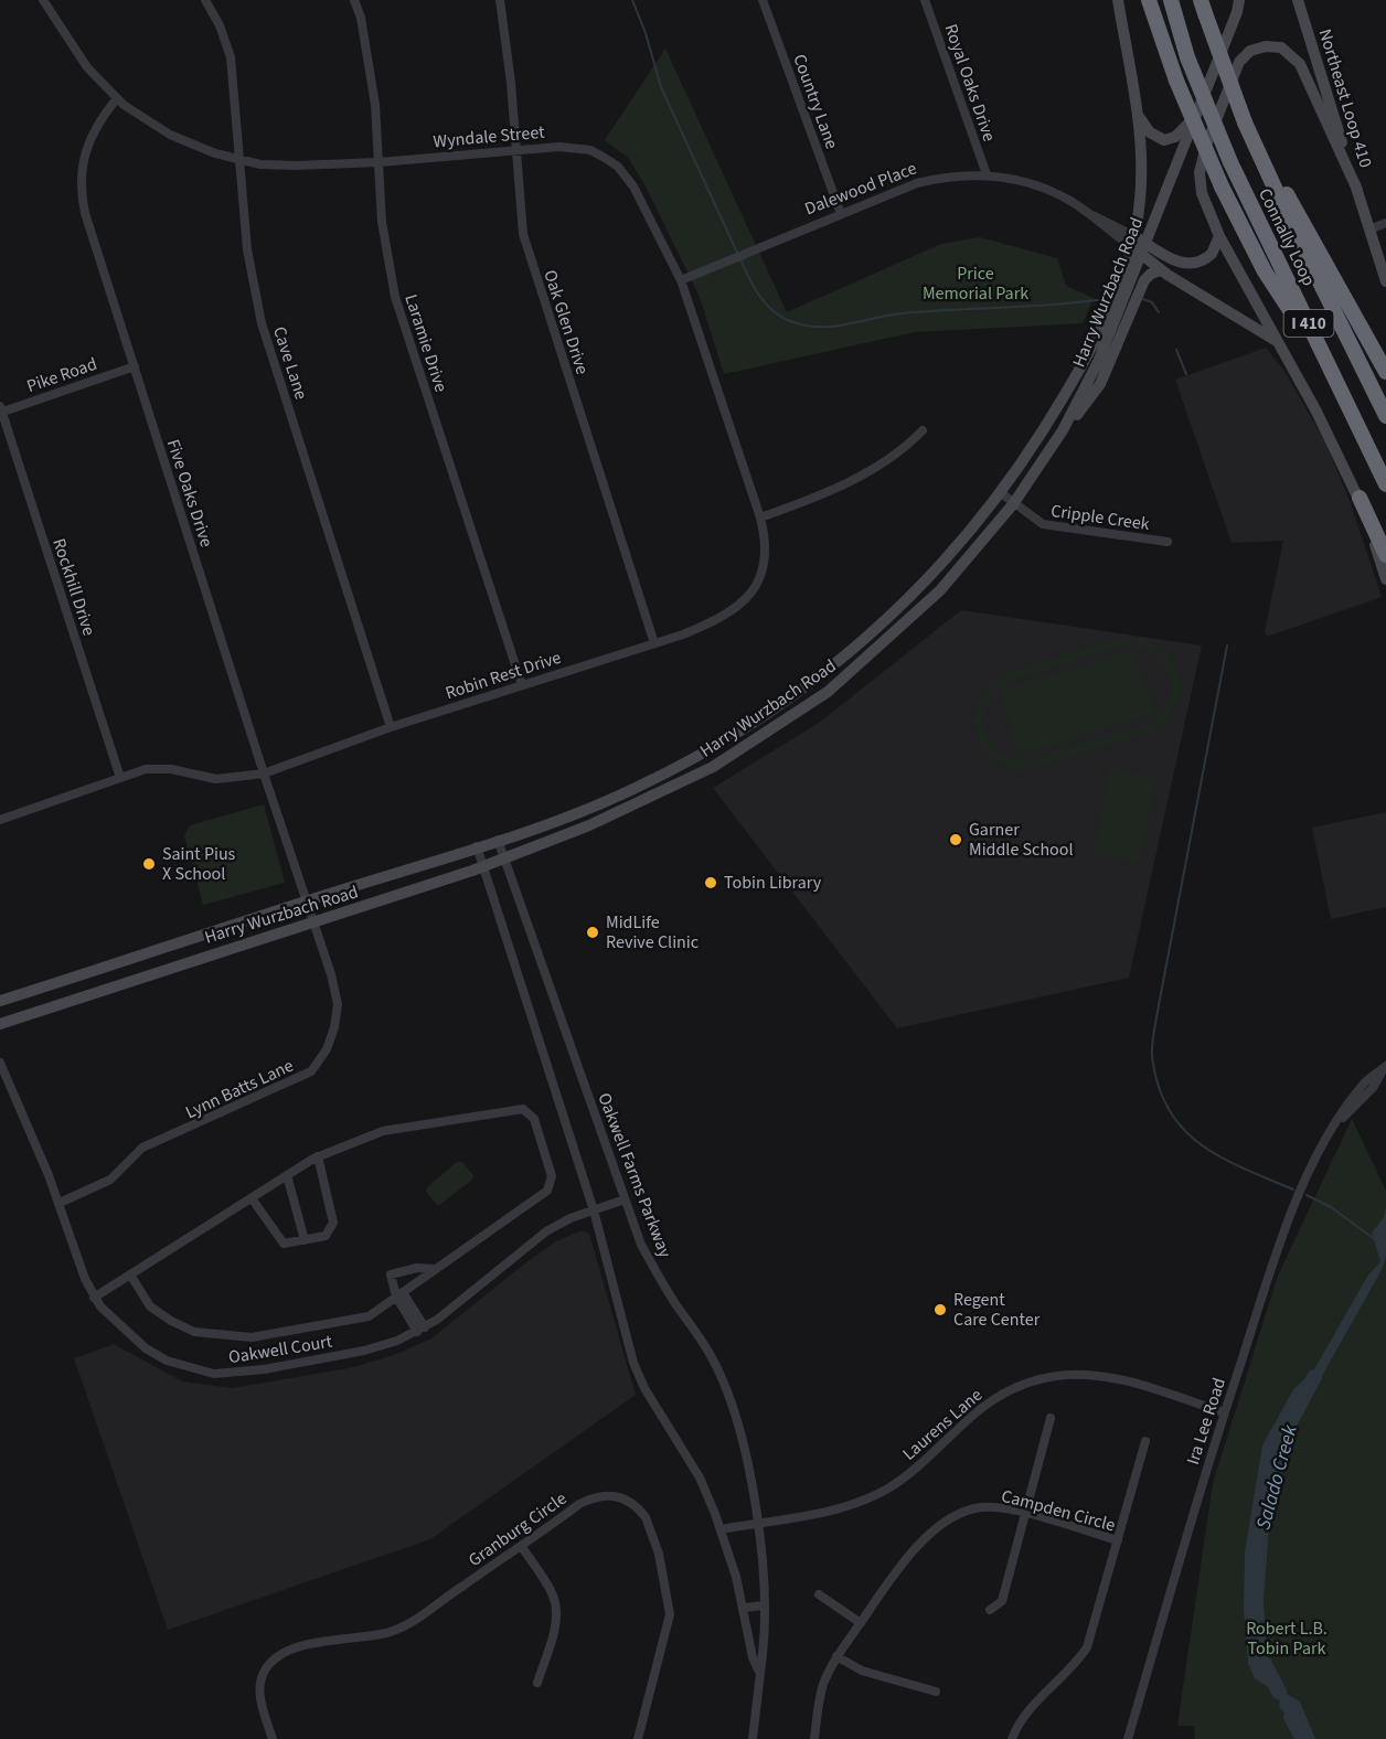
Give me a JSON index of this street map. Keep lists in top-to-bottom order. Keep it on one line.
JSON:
{"streets":{"highway":["Connally Loop","I 410"],"main road":["Northeast Loop 410","Harry Wurzbach Road"],"street":["Royal Oaks Drive","Country Lane","Wyndale Street","Dalewood Place","Oak Glen Drive","Laramie Drive","Cave Lane","Pike Road","Five Oaks Drive","Cripple Creek","Rockhill Drive","Robin Rest Drive","Lynn Batts Lane","Oakwell Farms Parkway","Oakwell Court","Ira Lee Road","Laurens Lane","Campden Circle","Granburg Circle"]},"crossings":[["Royal Oaks Drive","Dalewood Place"],["Country Lane","Dalewood Place"],["Wyndale Street","Dalewood Place"],["Wyndale Street","Oak Glen Drive"],["Wyndale Street","Laramie Drive"],["Wyndale Street","Cave Lane"],["Wyndale Street","Five Oaks Drive"],["Wyndale Street","Robin Rest Drive"],["Dalewood Place","Harry Wurzbach Road"],["Harry Wurzbach Road","Five Oaks Drive"],["Harry Wurzbach Road","Cripple Creek"],["Harry Wurzbach Road","Lynn Batts Lane"],["Harry Wurzbach Road","Oakwell Farms Parkway"],["Oak Glen Drive","Robin Rest Drive"],["Laramie Drive","Robin Rest Drive"],["Cave Lane","Robin Rest Drive"],["Pike Road","Five Oaks Drive"],["Pike Road","Rockhill Drive"],["Five Oaks Drive","Robin Rest Drive"],["Five Oaks Drive","Lynn Batts Lane"],["Rockhill Drive","Robin Rest Drive"],["Lynn Batts Lane","Oakwell Court"],["Oakwell Farms Parkway","Oakwell Court"],["Oakwell Farms Parkway","Laurens Lane"],["Ira Lee Road","Laurens Lane"]],"water":["Salado Creek"],"parks":["Price Memorial Park","Robert L.B. Tobin Park"],"places":["Garner Middle School","Saint Pius X School","Tobin Library","MidLife Revive Clinic","Regent Care Center"]}
